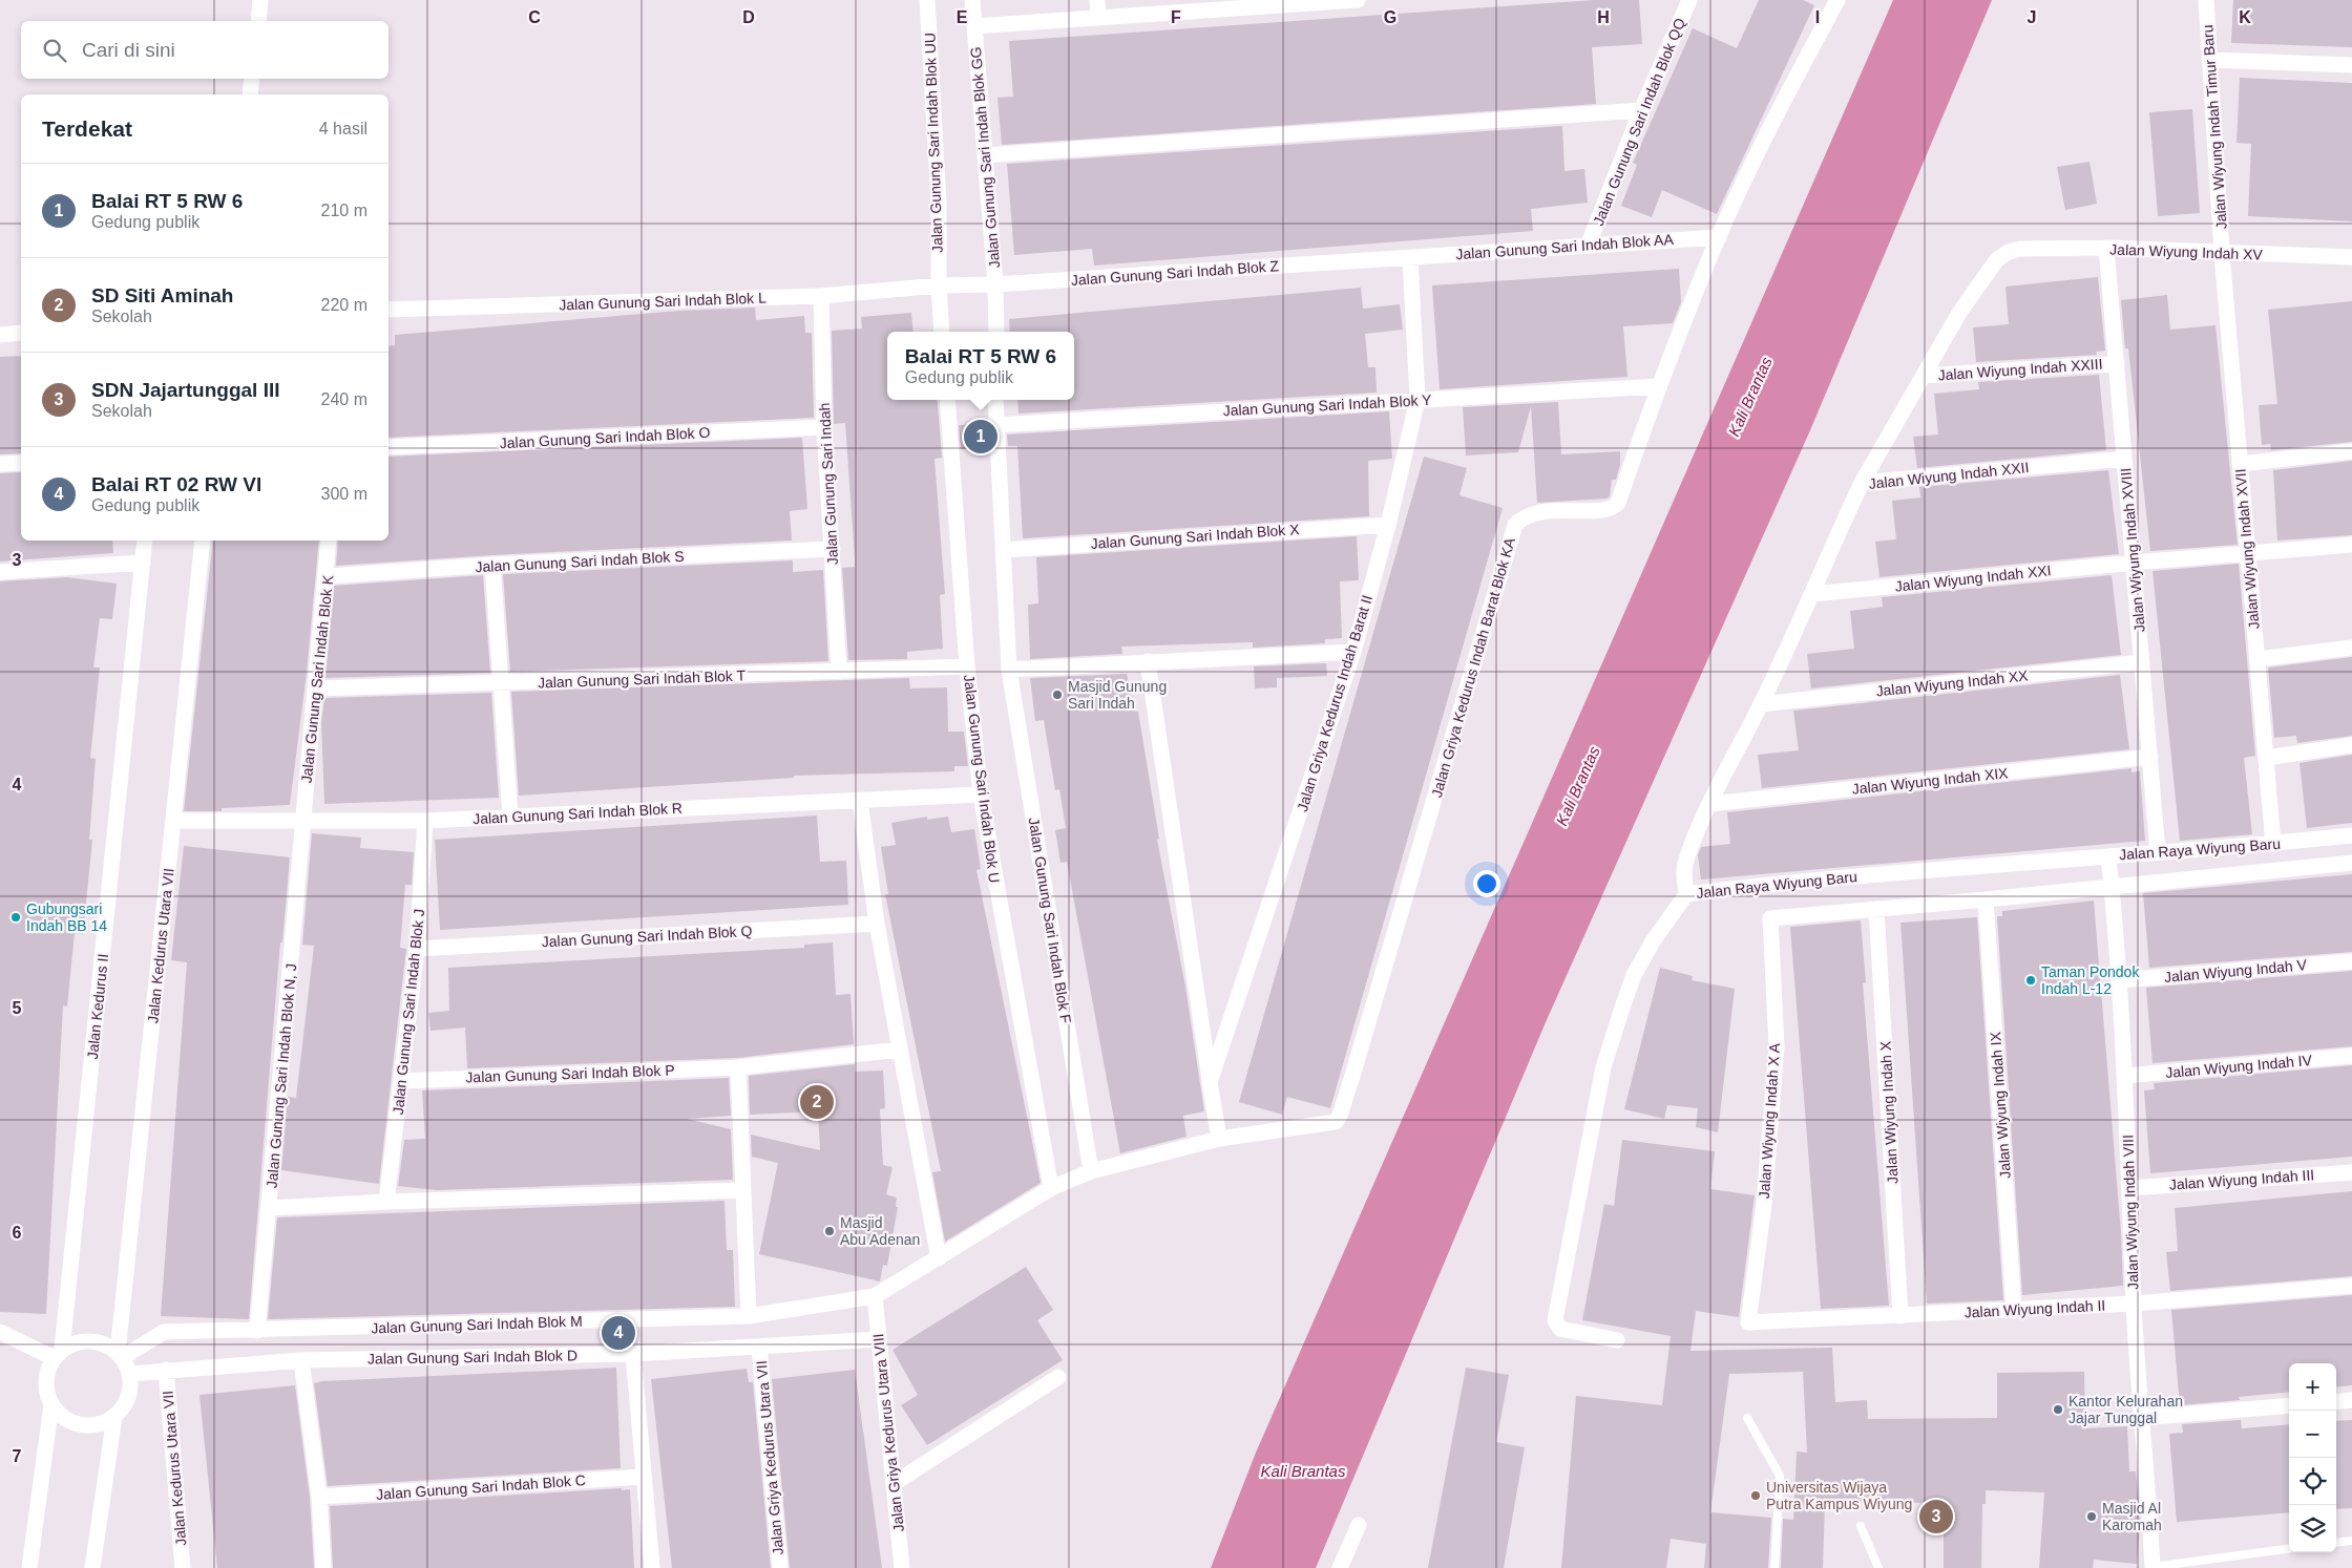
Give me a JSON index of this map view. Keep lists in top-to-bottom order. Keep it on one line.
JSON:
{"streets":{"street":["Jalan Gunung Sari Indah Blok QQ","Jalan Wiyung Indah Timur Baru","Jalan Gunung Sari Indah Blok UU","Jalan Gunung Sari Indah Blok GG","Jalan Gunung Sari Indah Blok AA","Jalan Wiyung Indah XV","Jalan Gunung Sari Indah Blok Z","Jalan Gunung Sari Indah Blok L","Jalan Wiyung Indah XXIII","Jalan Gunung Sari Indah Blok Y","Jalan Gunung Sari Indah Blok O","Jalan Wiyung Indah XXII","Jalan Gunung Sari Indah","Jalan Gunung Sari Indah Blok X","Jalan Wiyung Indah XVII","Jalan Wiyung Indah XVIII","Jalan Gunung Sari Indah Blok S","Jalan Wiyung Indah XXI","Jalan Griya Kedurus Indah Barat Blok KA","Jalan Gunung Sari Indah Blok K","Jalan Gunung Sari Indah Blok T","Jalan Wiyung Indah XX","Jalan Griya Kedurus Indah Barat II","Jalan Gunung Sari Indah Blok U","Jalan Wiyung Indah XIX","Jalan Gunung Sari Indah Blok R","Jalan Raya Wiyung Baru","Jalan Gunung Sari Indah Blok F","Jalan Gunung Sari Indah Blok Q","Jalan Kedurus Utara VII","Jalan Wiyung Indah V","Jalan Kedurus II","Jalan Gunung Sari Indah Blok J","Jalan Wiyung Indah IV","Jalan Gunung Sari Indah Blok P","Jalan Gunung Sari Indah Blok N, J","Jalan Wiyung Indah IX","Jalan Wiyung Indah X","Jalan Wiyung Indah X A","Jalan Wiyung Indah III","Jalan Wiyung Indah VIII","Jalan Wiyung Indah II","Jalan Gunung Sari Indah Blok M","Jalan Gunung Sari Indah Blok D","Jalan Griya Kedurus Utara VIII","Jalan Griya Kedurus Utara VII","Jalan Gunung Sari Indah Blok C"]},"crossings":[["Jalan Gunung Sari Indah Blok QQ","Jalan Gunung Sari Indah Blok AA"],["Jalan Wiyung Indah Timur Baru","Jalan Wiyung Indah XV"],["Jalan Wiyung Indah Timur Baru","Jalan Wiyung Indah XVII"],["Jalan Gunung Sari Indah Blok UU","Jalan Gunung Sari Indah Blok Z"],["Jalan Gunung Sari Indah Blok UU","Jalan Gunung Sari Indah Blok L"],["Jalan Gunung Sari Indah Blok GG","Jalan Gunung Sari Indah Blok Z"],["Jalan Gunung Sari Indah Blok AA","Jalan Gunung Sari Indah Blok Z"],["Jalan Gunung Sari Indah Blok AA","Jalan Griya Kedurus Indah Barat Blok KA"],["Jalan Gunung Sari Indah Blok AA","Jalan Griya Kedurus Indah Barat II"],["Jalan Wiyung Indah XV","Jalan Wiyung Indah XXIII"],["Jalan Wiyung Indah XV","Jalan Wiyung Indah XVII"],["Jalan Wiyung Indah XV","Jalan Wiyung Indah XVIII"],["Jalan Gunung Sari Indah Blok Z","Jalan Gunung Sari Indah Blok L"],["Jalan Gunung Sari Indah Blok Z","Jalan Griya Kedurus Indah Barat II"],["Jalan Gunung Sari Indah Blok L","Jalan Gunung Sari Indah"],["Jalan Wiyung Indah XXIII","Jalan Wiyung Indah XVIII"],["Jalan Gunung Sari Indah Blok Y","Jalan Griya Kedurus Indah Barat Blok KA"],["Jalan Gunung Sari Indah Blok Y","Jalan Griya Kedurus Indah Barat II"],["Jalan Gunung Sari Indah Blok Y","Jalan Gunung Sari Indah Blok F"],["Jalan Gunung Sari Indah Blok O","Jalan Gunung Sari Indah"],["Jalan Wiyung Indah XXII","Jalan Wiyung Indah XVIII"],["Jalan Wiyung Indah XXII","Jalan Wiyung Indah XXI"],["Jalan Wiyung Indah XXII","Jalan Wiyung Indah XX"],["Jalan Wiyung Indah XXII","Jalan Wiyung Indah XIX"],["Jalan Wiyung Indah XXII","Jalan Raya Wiyung Baru"],["Jalan Gunung Sari Indah","Jalan Gunung Sari Indah Blok S"],["Jalan Gunung Sari Indah","Jalan Gunung Sari Indah Blok T"],["Jalan Gunung Sari Indah Blok X","Jalan Griya Kedurus Indah Barat II"],["Jalan Gunung Sari Indah Blok X","Jalan Gunung Sari Indah Blok F"],["Jalan Wiyung Indah XVII","Jalan Wiyung Indah XXI"],["Jalan Wiyung Indah XVII","Jalan Raya Wiyung Baru"],["Jalan Wiyung Indah XVIII","Jalan Wiyung Indah XXI"],["Jalan Wiyung Indah XVIII","Jalan Wiyung Indah XX"],["Jalan Wiyung Indah XVIII","Jalan Wiyung Indah XIX"],["Jalan Wiyung Indah XVIII","Jalan Raya Wiyung Baru"],["Jalan Gunung Sari Indah Blok S","Jalan Gunung Sari Indah Blok K"],["Jalan Griya Kedurus Indah Barat Blok KA","Jalan Gunung Sari Indah Blok M"],["Jalan Gunung Sari Indah Blok K","Jalan Gunung Sari Indah Blok T"],["Jalan Gunung Sari Indah Blok K","Jalan Gunung Sari Indah Blok R"],["Jalan Gunung Sari Indah Blok K","Jalan Gunung Sari Indah Blok N, J"],["Jalan Gunung Sari Indah Blok T","Jalan Gunung Sari Indah Blok U"],["Jalan Griya Kedurus Indah Barat II","Jalan Gunung Sari Indah Blok M"],["Jalan Gunung Sari Indah Blok U","Jalan Gunung Sari Indah Blok R"],["Jalan Gunung Sari Indah Blok U","Jalan Gunung Sari Indah Blok M"],["Jalan Gunung Sari Indah Blok R","Jalan Kedurus Utara VII"],["Jalan Gunung Sari Indah Blok R","Jalan Gunung Sari Indah Blok J"],["Jalan Gunung Sari Indah Blok R","Jalan Gunung Sari Indah Blok N, J"],["Jalan Raya Wiyung Baru","Jalan Wiyung Indah IX"],["Jalan Raya Wiyung Baru","Jalan Wiyung Indah X"],["Jalan Raya Wiyung Baru","Jalan Wiyung Indah X A"],["Jalan Raya Wiyung Baru","Jalan Wiyung Indah VIII"],["Jalan Gunung Sari Indah Blok F","Jalan Gunung Sari Indah Blok M"],["Jalan Gunung Sari Indah Blok Q","Jalan Gunung Sari Indah Blok J"],["Jalan Kedurus Utara VII","Jalan Kedurus II"],["Jalan Kedurus Utara VII","Jalan Gunung Sari Indah Blok M"],["Jalan Kedurus Utara VII","Jalan Gunung Sari Indah Blok D"],["Jalan Wiyung Indah V","Jalan Wiyung Indah VIII"],["Jalan Kedurus II","Jalan Gunung Sari Indah Blok M"],["Jalan Kedurus II","Jalan Gunung Sari Indah Blok D"],["Jalan Gunung Sari Indah Blok J","Jalan Gunung Sari Indah Blok P"],["Jalan Wiyung Indah IV","Jalan Wiyung Indah VIII"],["Jalan Gunung Sari Indah Blok N, J","Jalan Gunung Sari Indah Blok M"],["Jalan Wiyung Indah IX","Jalan Wiyung Indah II"],["Jalan Wiyung Indah X","Jalan Wiyung Indah II"],["Jalan Wiyung Indah X A","Jalan Wiyung Indah II"],["Jalan Wiyung Indah III","Jalan Wiyung Indah VIII"],["Jalan Wiyung Indah VIII","Jalan Wiyung Indah II"],["Jalan Gunung Sari Indah Blok M","Jalan Gunung Sari Indah Blok D"],["Jalan Gunung Sari Indah Blok M","Jalan Griya Kedurus Utara VIII"],["Jalan Gunung Sari Indah Blok D","Jalan Griya Kedurus Utara VIII"],["Jalan Gunung Sari Indah Blok D","Jalan Griya Kedurus Utara VII"]],"water":["Kali Brantas"],"places":["Masjid Gunung Sari Indah","Gubungsari Indah BB 14","Taman Pondok Indah L-12","Masjid Abu Adenan","Kantor Kelurahan Jajar Tunggal","Universitas Wijaya Putra Kampus Wiyung","Masjid Al Karomah"],"page":{"search":"Cari di sini","heading":["Terdekat","4 hasil"],"list":[{"mark":"1","name":"Balai RT 5 RW 6","note":"Gedung publik","value":"210 m"},{"mark":"2","name":"SD Siti Aminah","note":"Sekolah","value":"220 m"},{"mark":"3","name":"SDN Jajartunggal III","note":"Sekolah","value":"240 m"},{"mark":"4","name":"Balai RT 02 RW VI","note":"Gedung publik","value":"300 m"}],"popup":["Balai RT 5 RW 6","Gedung publik"],"pins":["1","2","4","3"],"map_buttons":["+","−"]},"grid":{"columns":["C","D","E","F","G","H","I","J","K"],"rows":["3","4","5","6","7"]}}
